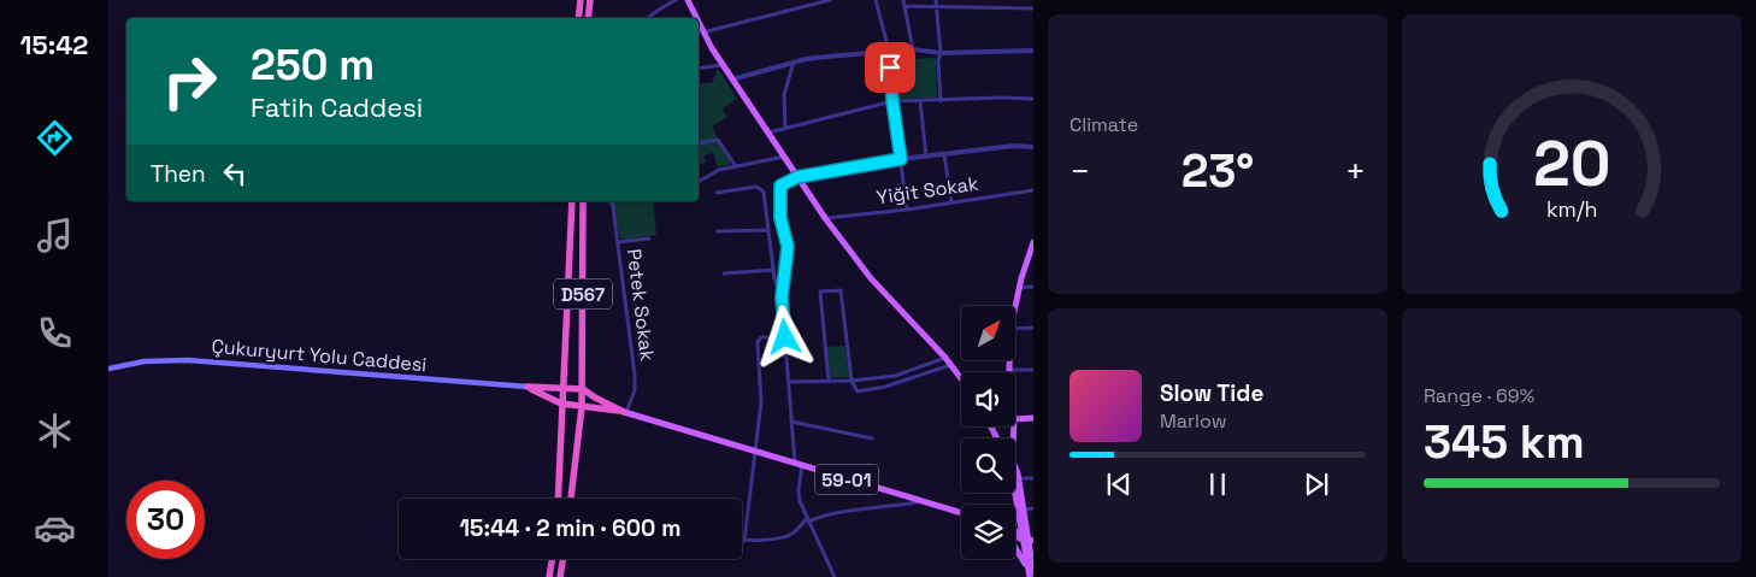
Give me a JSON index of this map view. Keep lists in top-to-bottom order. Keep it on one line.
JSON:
{"streets":{"highway":["D567","59-01"],"main road":["Çukuryurt Yolu Caddesi"],"street":["Yiğit Sokak","Petek Sokak"]},"crossings":[["D567","59-01"],["Petek Sokak","59-01"]],"north":"top right","page":{"tabs":"15:42","tile":["Climate",["Range · 69%","345 km"]],"turn":["250 m","Fatih Caddesi"],"then":"Then","heat":["−","23°","+"],"song":["Slow Tide","Marlow"],"limit":"30","trip":"15:44 · 2 min · 600 m","gauge":["20","km/h"]}}
